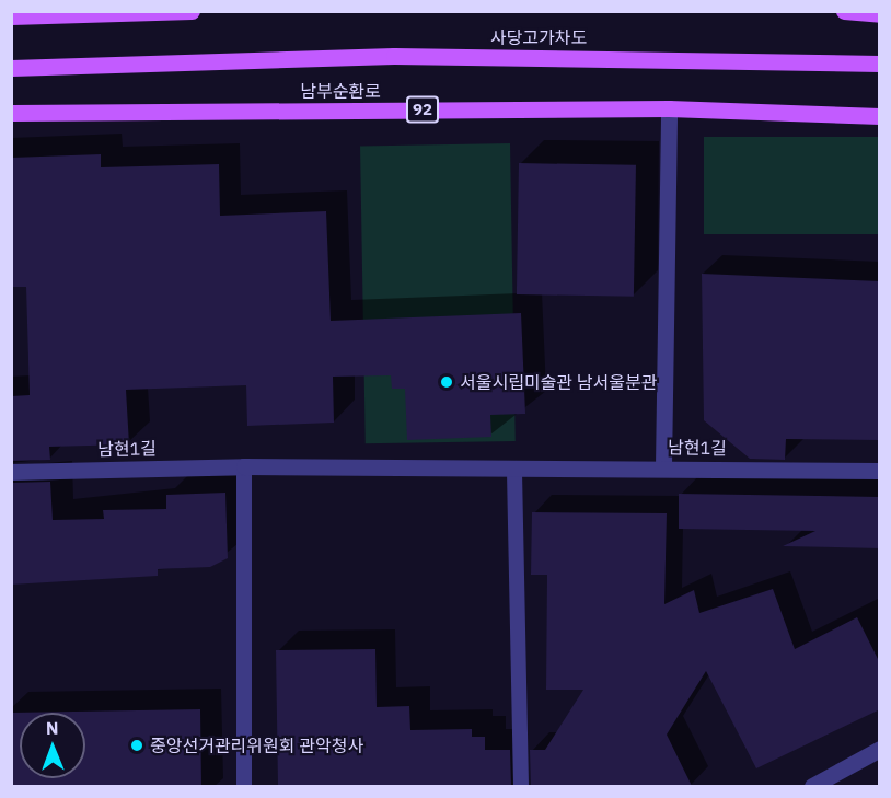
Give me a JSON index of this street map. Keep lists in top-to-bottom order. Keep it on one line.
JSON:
{"streets":{"main road":["사당고가차도","남부순환로","92"],"street":["남현1길"]},"places":["서울시립미술관 남서울분관","중앙선거관리위원회 관악청사"],"north":"top"}
